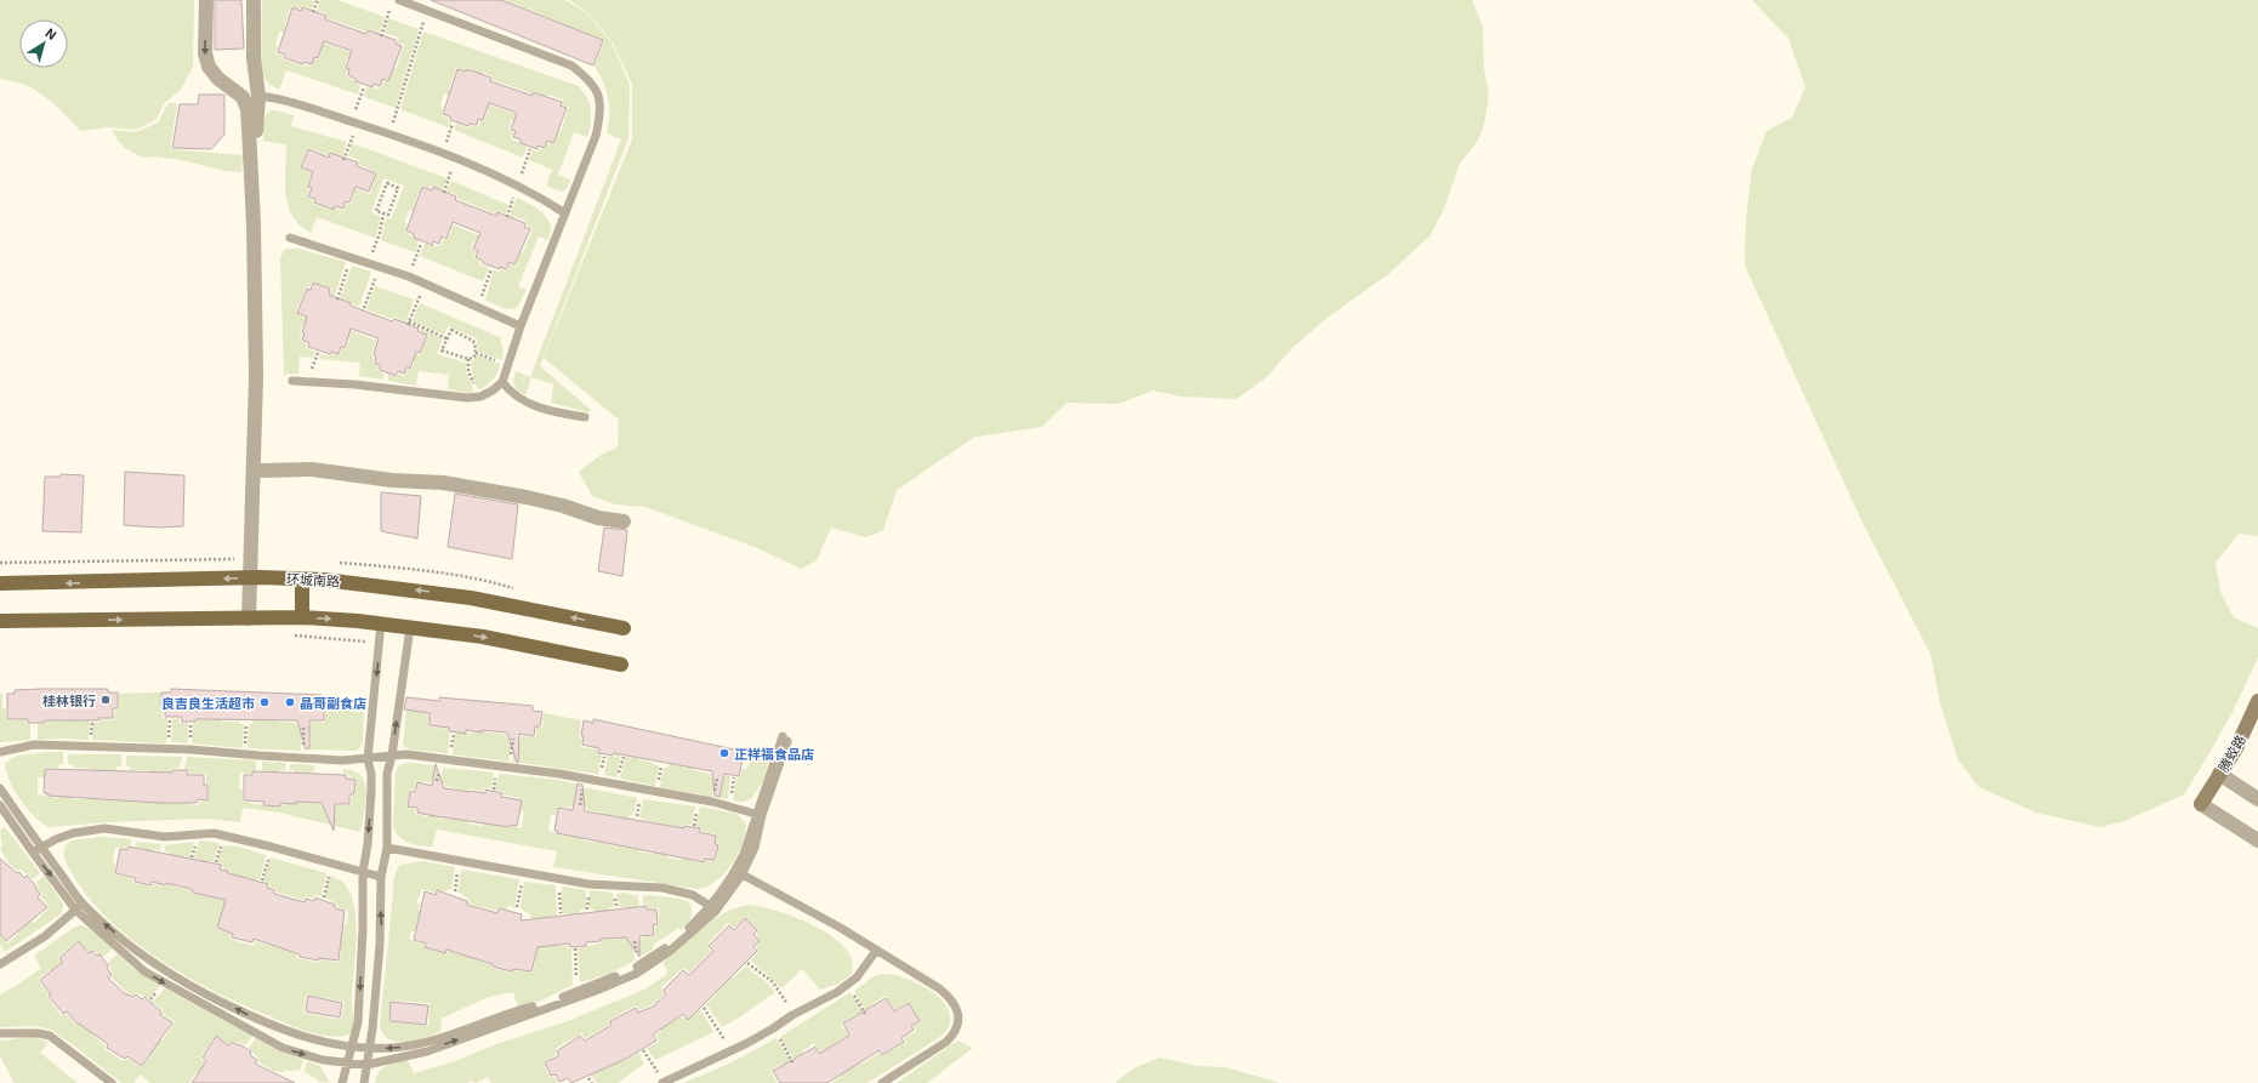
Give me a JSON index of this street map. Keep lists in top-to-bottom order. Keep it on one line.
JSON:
{"streets":{"main road":["环城南路","腾蛟路"]},"places":["桂林银行","良吉良生活超市","晶哥副食店","正祥福食品店"],"north":"top right"}
